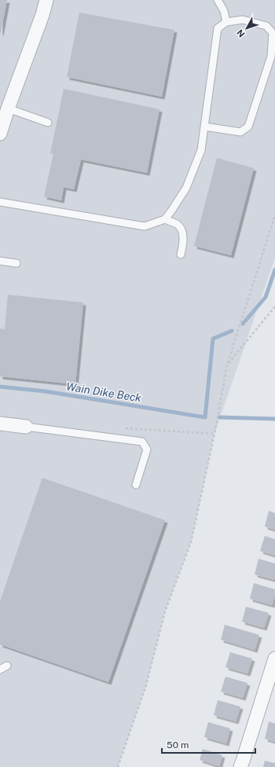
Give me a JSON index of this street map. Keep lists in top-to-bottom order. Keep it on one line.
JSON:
{"water":["Wain Dike Beck"],"scale_bar":"50 m","north":"bottom left"}
